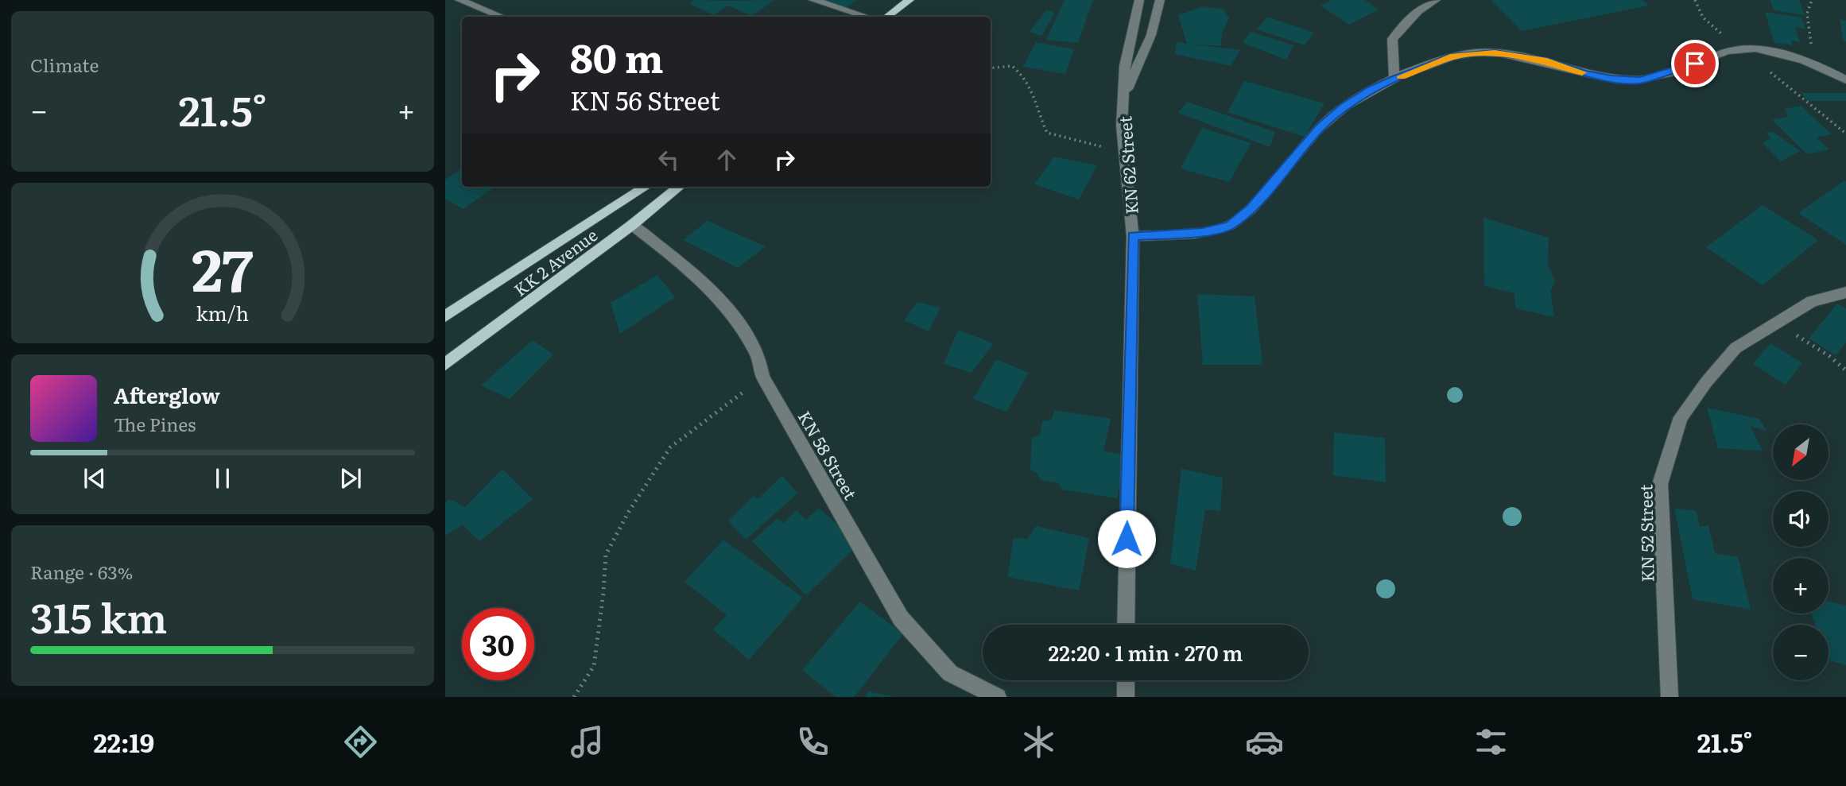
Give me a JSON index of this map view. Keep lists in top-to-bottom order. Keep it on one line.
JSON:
{"streets":{"main road":["KK 2 Avenue"],"street":["KN 62 Street","KN 58 Street","KN 52 Street"]},"crossings":[["KK 2 Avenue","KN 58 Street"]],"north":"bottom left","page":{"tile":["Climate",["Range · 63%","315 km"]],"turn":["80 m","KN 56 Street"],"heat":["−","21.5°","+"],"song":["Afterglow","The Pines"],"map_buttons":["+","−"],"limit":"30","trip":"22:20 · 1 min · 270 m","tabs":["22:19","21.5°"],"gauge":["27","km/h"]}}
